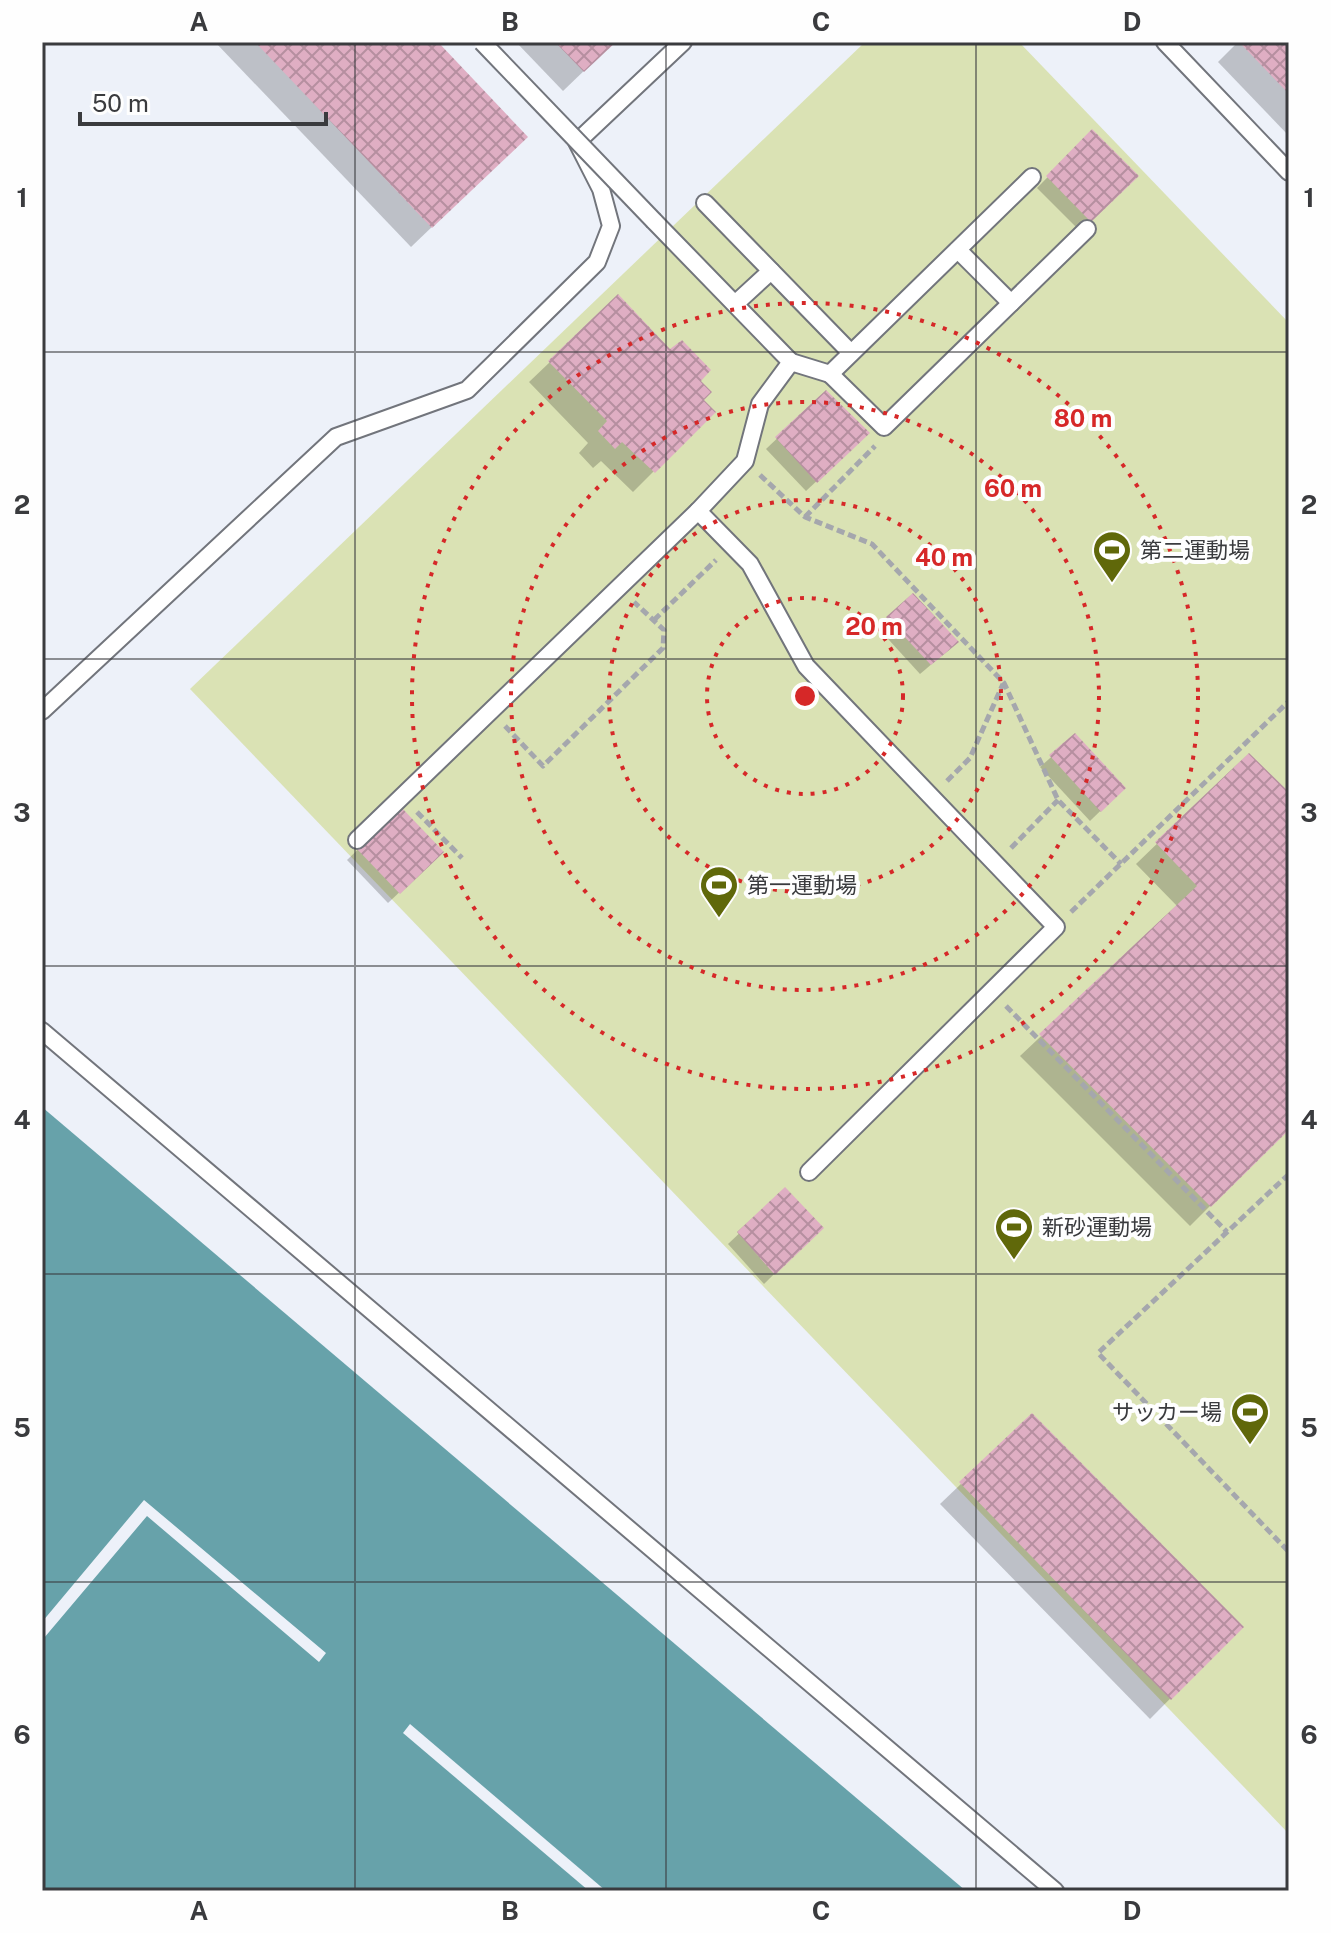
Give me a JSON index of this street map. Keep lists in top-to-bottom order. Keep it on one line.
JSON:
{"places":{"sports":["第二運動場","第一運動場","新砂運動場","サッカー場"]},"scale_bar":"50 m","grid":{"columns":["A","B","C","D"],"rows":["1","2","3","4","5","6"]},"rings":["80 m","60 m","40 m","20 m"]}
